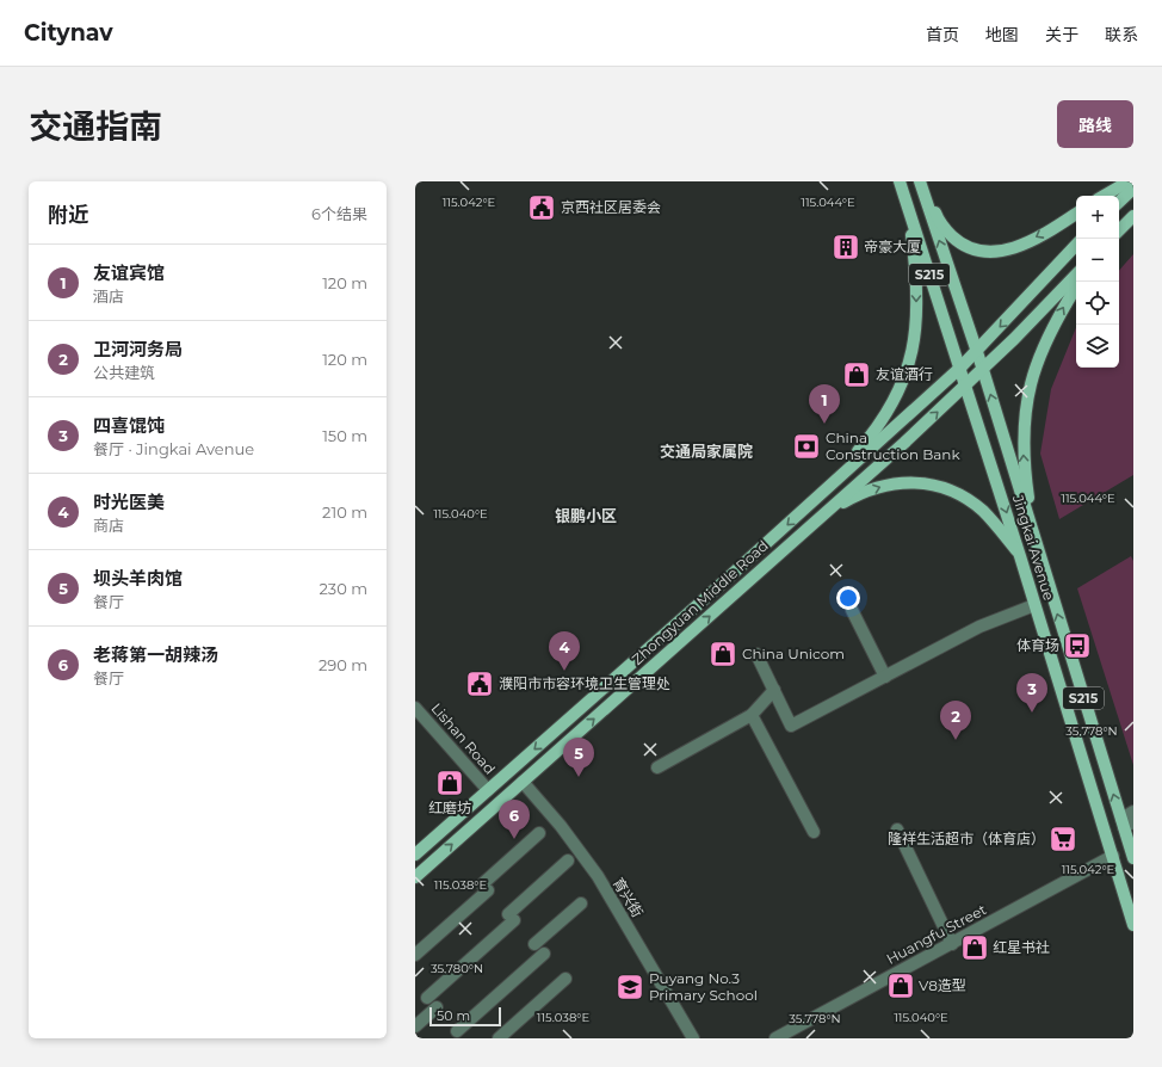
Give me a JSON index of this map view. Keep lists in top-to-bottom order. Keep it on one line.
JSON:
{"streets":{"main road":["S215","Jingkai Avenue","Zhongyuan Middle Road"],"street":["Lishan Road","育兴街","Huangfu Street"]},"crossings":[["Jingkai Avenue","Zhongyuan Middle Road"],["Jingkai Avenue","Huangfu Street"],["Zhongyuan Middle Road","Lishan Road"],["Zhongyuan Middle Road","育兴街"]],"districts":["交通局家属院","银鹏小区"],"places":{"public building":["京西社区居委会","濮阳市市容环境卫生管理处"],"building":["帝豪大厦"],"shop":["友谊酒行","China Unicom","红磨坊","红星书社","V8造型"],"bank":["China Construction Bank"],"bus stop":["体育场"],"supermarket":["隆祥生活超市（体育店）"],"school or university":["Puyang No.3 Primary School"]},"scale_bar":"50 m","page":{"header":"Citynav","nav":["首页","地图","关于","联系"],"title":"交通指南","buttons":"路线","heading":["附近","6个结果"],"map_buttons":["+","−"],"list":[{"mark":"1","name":"友谊宾馆","note":"酒店","value":"120 m"},{"mark":"2","name":"卫河河务局","note":"公共建筑","value":"120 m"},{"mark":"3","name":"四喜馄饨","note":"餐厅 · Jingkai Avenue","value":"150 m"},{"mark":"4","name":"时光医美","note":"商店","value":"210 m"},{"mark":"5","name":"坝头羊肉馆","note":"餐厅","value":"230 m"},{"mark":"6","name":"老蒋第一胡辣汤","note":"餐厅","value":"290 m"}],"pins":["1","4","3","2","5","6"],"scale":"50 m"},"coordinates":["115.044°E","115.042°E","115.040°E","35.778°N","115.038°E","35.780°N"]}
